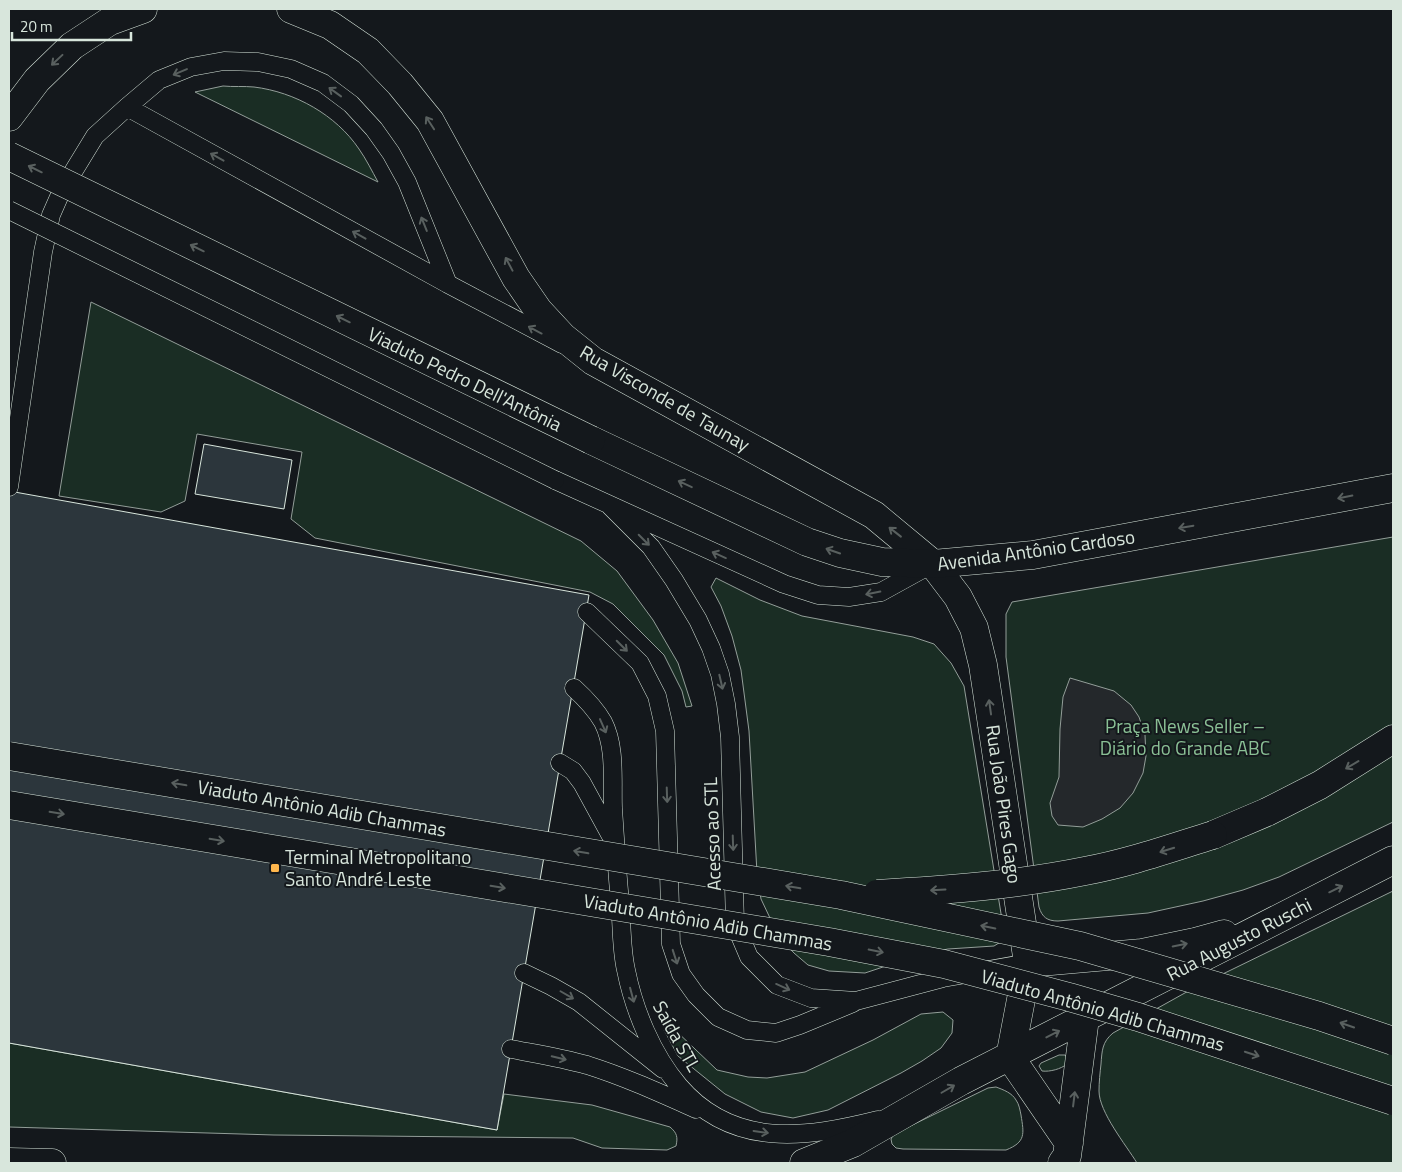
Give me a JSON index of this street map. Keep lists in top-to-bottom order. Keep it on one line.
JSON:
{"streets":{"main road":["Viaduto Pedro Dell'Antônia","Rua Visconde de Taunay","Avenida Antônio Cardoso","Rua João Pires Gago","Viaduto Antônio Adib Chammas","Rua Augusto Ruschi"],"lane":["Acesso ao STL","Saída STL"]},"crossings":[["Viaduto Pedro Dell'Antônia","Rua Visconde de Taunay"],["Viaduto Pedro Dell'Antônia","Avenida Antônio Cardoso"],["Viaduto Pedro Dell'Antônia","Rua João Pires Gago"],["Rua Visconde de Taunay","Avenida Antônio Cardoso"],["Rua Visconde de Taunay","Rua João Pires Gago"],["Avenida Antônio Cardoso","Rua João Pires Gago"],["Avenida Antônio Cardoso","Acesso ao STL"],["Rua João Pires Gago","Acesso ao STL"],["Rua João Pires Gago","Rua Augusto Ruschi"],["Rua Augusto Ruschi","Saída STL"]],"one_way":["Viaduto Pedro Dell'Antônia","Rua Visconde de Taunay","Avenida Antônio Cardoso","Rua João Pires Gago","Acesso ao STL"],"parks":["Praça News Seller – Diário do Grande ABC"],"places":{"transit":["Terminal Metropolitano Santo André Leste"]},"scale_bar":"20 m"}
